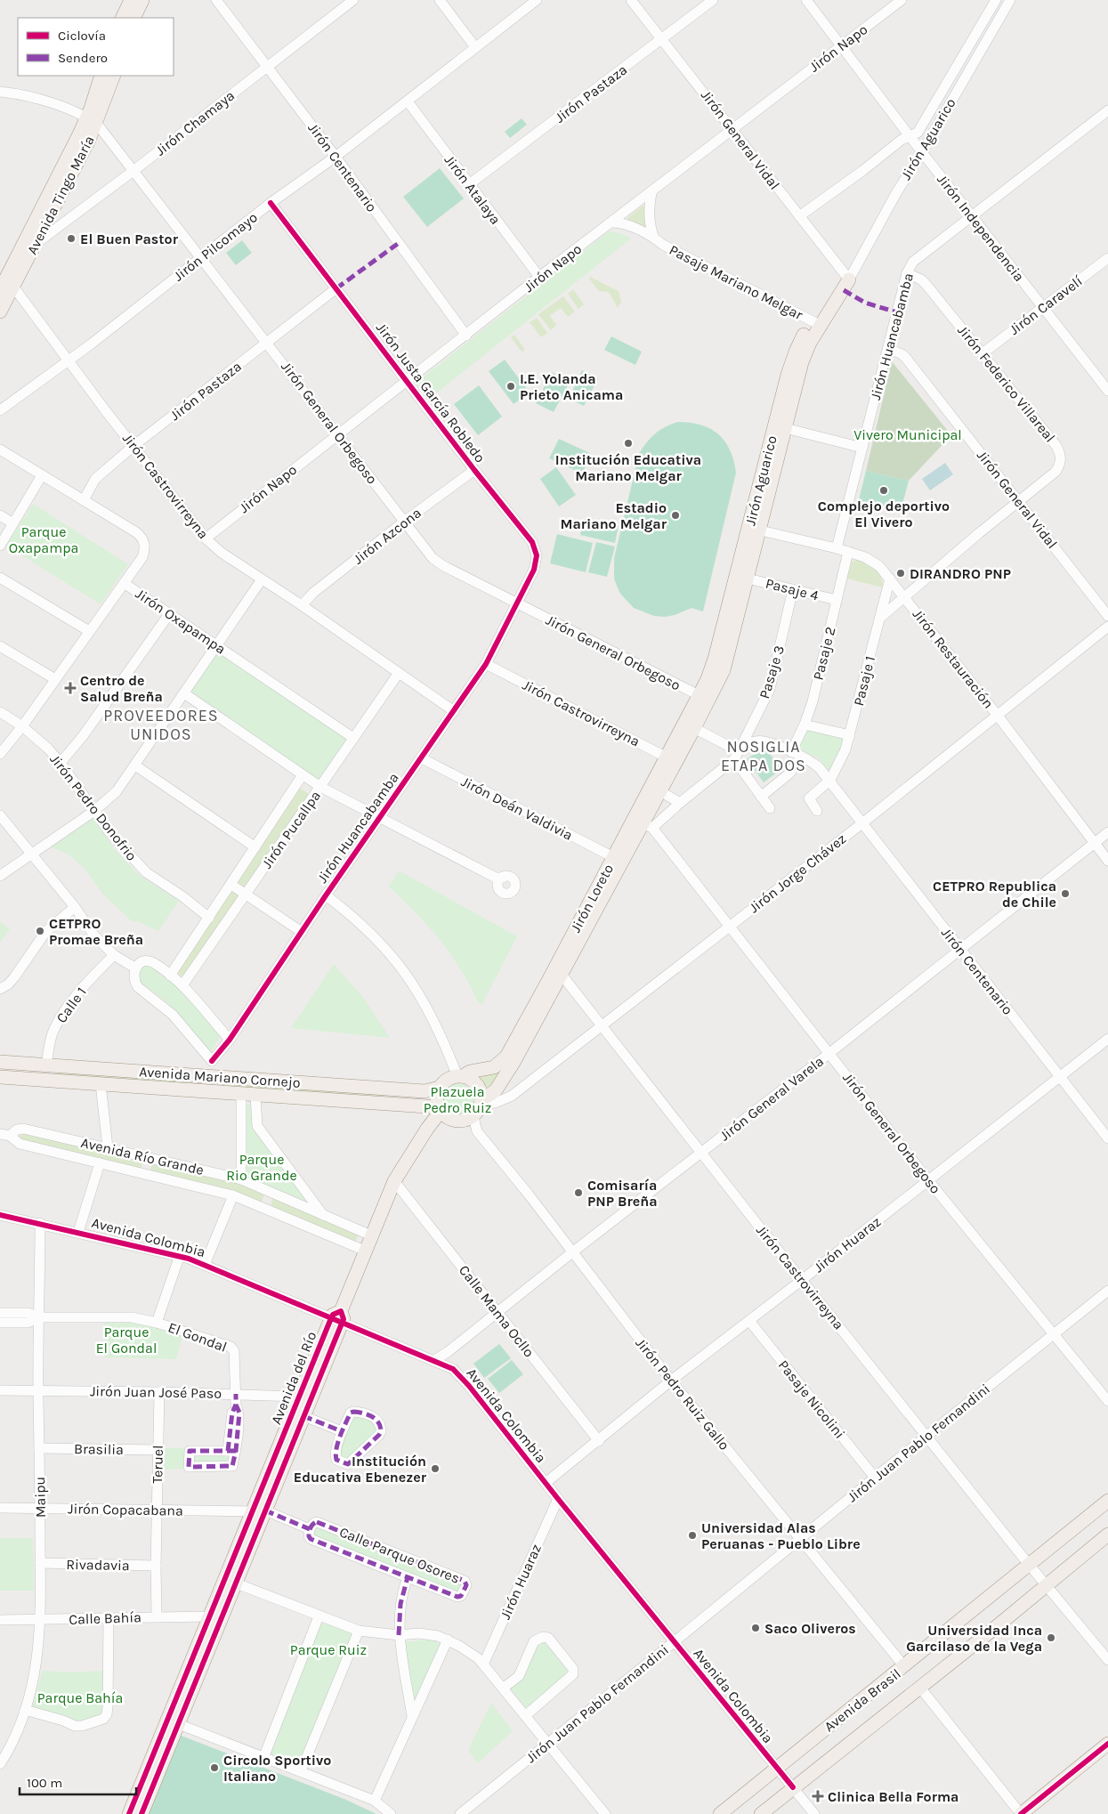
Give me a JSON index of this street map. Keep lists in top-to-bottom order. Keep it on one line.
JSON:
{"streets":{"main road":["Jirón Aguarico","Avenida Tingo María","Jirón Loreto","Avenida Mariano Cornejo","Avenida del Río","Avenida Brasil"],"street":["Jirón Napo","Jirón Pastaza","Jirón Chamaya","Jirón General Vidal","Jirón Centenario","Jirón Atalaya","Jirón Independencia","Jirón Pilcomayo","Pasaje Mariano Melgar","Jirón Caravelí","Jirón Huancabamba","Jirón Federico Villareal","Jirón Justa García Robledo","Jirón General Orbegoso","Jirón Castrovirreyna","Jirón Azcona","Pasaje 4","Jirón Oxapampa","Pasaje 2","Jirón Restauración","Pasaje 3","Pasaje 1","Jirón Pedro Donofrio","Jirón Deán Valdivia","Jirón Pucallpa","Jirón Jorge Chávez","Calle 1","Jirón General Varela","Avenida Río Grande","Avenida Colombia","Jirón Huaraz","Calle Mama Ocllo","El Gondal","Jirón Juan José Paso","Jirón Pedro Ruiz Gallo","Pasaje Nicolini","Jirón Juan Pablo Fernandini","Brasilia","Teruel","Maipu","Jirón Copacabana","Calle Parque Osores","Rivadavia","Calle Bahía"]},"crossings":[["Jirón Napo","Jirón General Vidal"],["Jirón Napo","Jirón Centenario"],["Jirón Napo","Jirón Atalaya"],["Jirón Napo","Jirón Independencia"],["Jirón Napo","Pasaje Mariano Melgar"],["Jirón Napo","Jirón Justa García Robledo"],["Jirón Napo","Jirón General Orbegoso"],["Jirón Napo","Jirón Castrovirreyna"],["Jirón Pastaza","Jirón General Vidal"],["Jirón Pastaza","Jirón Atalaya"],["Jirón Pastaza","Jirón Justa García Robledo"],["Jirón Pastaza","Jirón General Orbegoso"],["Jirón Pastaza","Jirón Castrovirreyna"],["Jirón Pastaza","Jirón Oxapampa"],["Jirón Chamaya","Jirón Centenario"],["Jirón Chamaya","Avenida Tingo María"],["Jirón Chamaya","Jirón General Orbegoso"],["Jirón Aguarico","Jirón General Vidal"],["Jirón Aguarico","Jirón Independencia"],["Jirón Aguarico","Pasaje Mariano Melgar"],["Jirón Aguarico","Jirón General Orbegoso"],["Jirón Aguarico","Pasaje 4"],["Jirón Aguarico","Jirón Restauración"],["Jirón Aguarico","Jirón Loreto"],["Jirón General Vidal","Jirón Huancabamba"],["Jirón General Vidal","Jirón Federico Villareal"],["Jirón Centenario","Jirón Pilcomayo"],["Jirón Centenario","Pasaje 2"],["Jirón Centenario","Pasaje 3"],["Jirón Centenario","Pasaje 1"],["Jirón Centenario","Jirón Jorge Chávez"],["Jirón Centenario","Jirón General Varela"],["Jirón Centenario","Jirón Huaraz"],["Jirón Atalaya","Jirón Pilcomayo"],["Avenida Tingo María","Jirón General Orbegoso"],["Avenida Tingo María","Jirón Castrovirreyna"],["Jirón Independencia","Jirón Caravelí"],["Jirón Independencia","Jirón Huancabamba"],["Jirón Pilcomayo","Jirón Justa García Robledo"],["Jirón Pilcomayo","Jirón General Orbegoso"],["Jirón Pilcomayo","Jirón Castrovirreyna"],["Jirón Caravelí","Jirón Federico Villareal"],["Jirón Huancabamba","Jirón Federico Villareal"],["Jirón Huancabamba","Jirón Justa García Robledo"],["Jirón Huancabamba","Jirón General Orbegoso"],["Jirón Huancabamba","Jirón Castrovirreyna"],["Jirón Huancabamba","Jirón Restauración"],["Jirón Huancabamba","Jirón Deán Valdivia"],["Jirón Federico Villareal","Jirón Restauración"],["Jirón Federico Villareal","Pasaje 1"],["Jirón Justa García Robledo","Jirón General Orbegoso"],["Jirón Justa García Robledo","Jirón Azcona"],["Jirón General Orbegoso","Jirón Azcona"],["Jirón General Orbegoso","Jirón Jorge Chávez"],["Jirón General Orbegoso","Jirón Loreto"],["Jirón General Orbegoso","Jirón General Varela"],["Jirón General Orbegoso","Jirón Huaraz"],["Jirón General Orbegoso","Jirón Juan Pablo Fernandini"],["Jirón Castrovirreyna","Jirón Azcona"],["Jirón Castrovirreyna","Jirón Pucallpa"],["Jirón Castrovirreyna","Jirón Jorge Chávez"],["Jirón Castrovirreyna","Jirón Loreto"],["Jirón Castrovirreyna","Jirón General Varela"],["Jirón Castrovirreyna","Jirón Huaraz"],["Jirón Castrovirreyna","Jirón Juan Pablo Fernandini"],["Jirón Castrovirreyna","Avenida Brasil"],["Pasaje 4","Pasaje 2"],["Pasaje 4","Pasaje 3"],["Jirón Oxapampa","Jirón Pucallpa"],["Pasaje 2","Jirón Restauración"],["Jirón Restauración","Pasaje 1"],["Jirón Restauración","Jirón Jorge Chávez"],["Jirón Restauración","Jirón General Varela"],["Pasaje 3","Jirón Loreto"],["Jirón Pedro Donofrio","Jirón Pucallpa"],["Jirón Deán Valdivia","Jirón Loreto"],["Jirón Jorge Chávez","Jirón Loreto"],["Jirón Jorge Chávez","Avenida Mariano Cornejo"],["Jirón Jorge Chávez","Avenida del Río"],["Jirón Jorge Chávez","Jirón Pedro Ruiz Gallo"],["Jirón Loreto","Avenida Mariano Cornejo"],["Jirón Loreto","Avenida del Río"],["Jirón Loreto","Jirón Pedro Ruiz Gallo"],["Calle 1","Avenida Mariano Cornejo"],["Avenida Mariano Cornejo","Avenida del Río"],["Avenida Mariano Cornejo","Jirón Pedro Ruiz Gallo"],["Jirón General Varela","Avenida Colombia"],["Jirón General Varela","Calle Mama Ocllo"],["Jirón General Varela","Jirón Pedro Ruiz Gallo"],["Avenida Río Grande","Avenida del Río"],["Avenida Colombia","Jirón Huaraz"],["Avenida Colombia","Avenida del Río"],["Avenida Colombia","Jirón Juan Pablo Fernandini"],["Avenida Colombia","Maipu"],["Avenida Colombia","Avenida Brasil"],["Jirón Huaraz","Calle Mama Ocllo"],["Jirón Huaraz","Jirón Pedro Ruiz Gallo"],["Jirón Huaraz","Pasaje Nicolini"],["Calle Mama Ocllo","Avenida del Río"],["El Gondal","Jirón Juan José Paso"],["El Gondal","Maipu"],["Avenida del Río","Jirón Juan José Paso"],["Avenida del Río","Jirón Pedro Ruiz Gallo"],["Avenida del Río","Jirón Copacabana"],["Avenida del Río","Calle Parque Osores"],["Avenida del Río","Calle Bahía"],["Jirón Juan José Paso","Teruel"],["Jirón Juan José Paso","Maipu"],["Jirón Pedro Ruiz Gallo","Jirón Juan Pablo Fernandini"],["Jirón Pedro Ruiz Gallo","Avenida Brasil"],["Pasaje Nicolini","Jirón Juan Pablo Fernandini"],["Brasilia","Teruel"],["Brasilia","Maipu"],["Teruel","Jirón Copacabana"],["Teruel","Rivadavia"],["Teruel","Calle Bahía"],["Maipu","Jirón Copacabana"],["Maipu","Rivadavia"],["Maipu","Calle Bahía"],["Jirón Copacabana","Calle Parque Osores"]],"districts":["PROVEEDORES UNIDOS","NOSIGLIA ETAPA DOS"],"parks":["Vivero Municipal","Parque Oxapampa","Plazuela Pedro Ruiz","Parque Rio Grande","Parque El Gondal","Parque Ruiz","Parque Bahía"],"places":{"other":["El Buen Pastor","I.E. Yolanda Prieto Anicama","Institución Educativa Mariano Melgar","Complejo deportivo El Vivero","Estadio Mariano Melgar","DIRANDRO PNP","CETPRO Republica de Chile","CETPRO Promae Breña","Comisaría PNP Breña","Institución Educativa Ebenezer","Universidad Alas Peruanas - Pueblo Libre","Saco Oliveros","Universidad Inca Garcilaso de la Vega","Circolo Sportivo Italiano"],"health":["Centro de Salud Breña","Clinica Bella Forma"]},"legend":["Ciclovía","Sendero"],"scale_bar":"100 m"}
